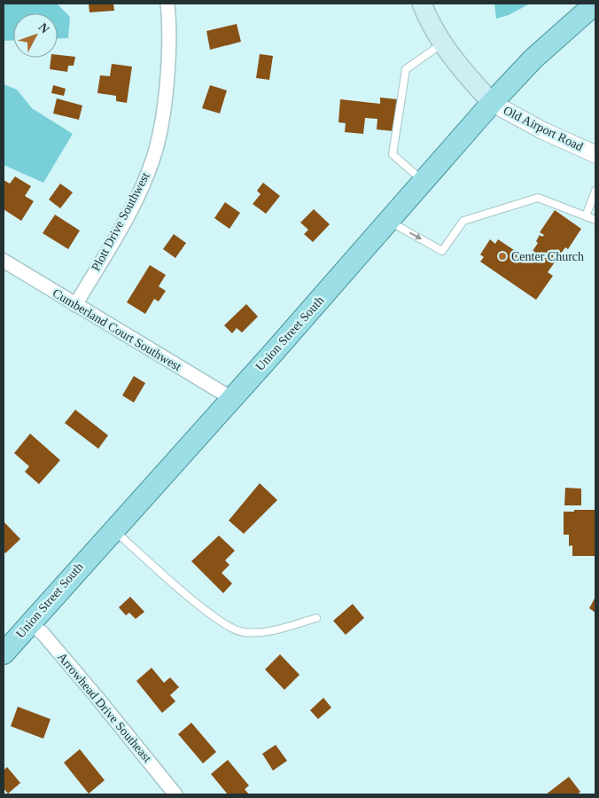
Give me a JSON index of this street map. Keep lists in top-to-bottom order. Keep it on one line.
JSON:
{"streets":{"main road":["Union Street South"],"street":["Old Airport Road","Plott Drive Southwest","Cumberland Court Southwest","Arrowhead Drive Southeast"]},"crossings":[["Old Airport Road","Union Street South"],["Plott Drive Southwest","Cumberland Court Southwest"],["Cumberland Court Southwest","Union Street South"],["Union Street South","Arrowhead Drive Southeast"]],"places":["Center Church"],"north":"top right"}
